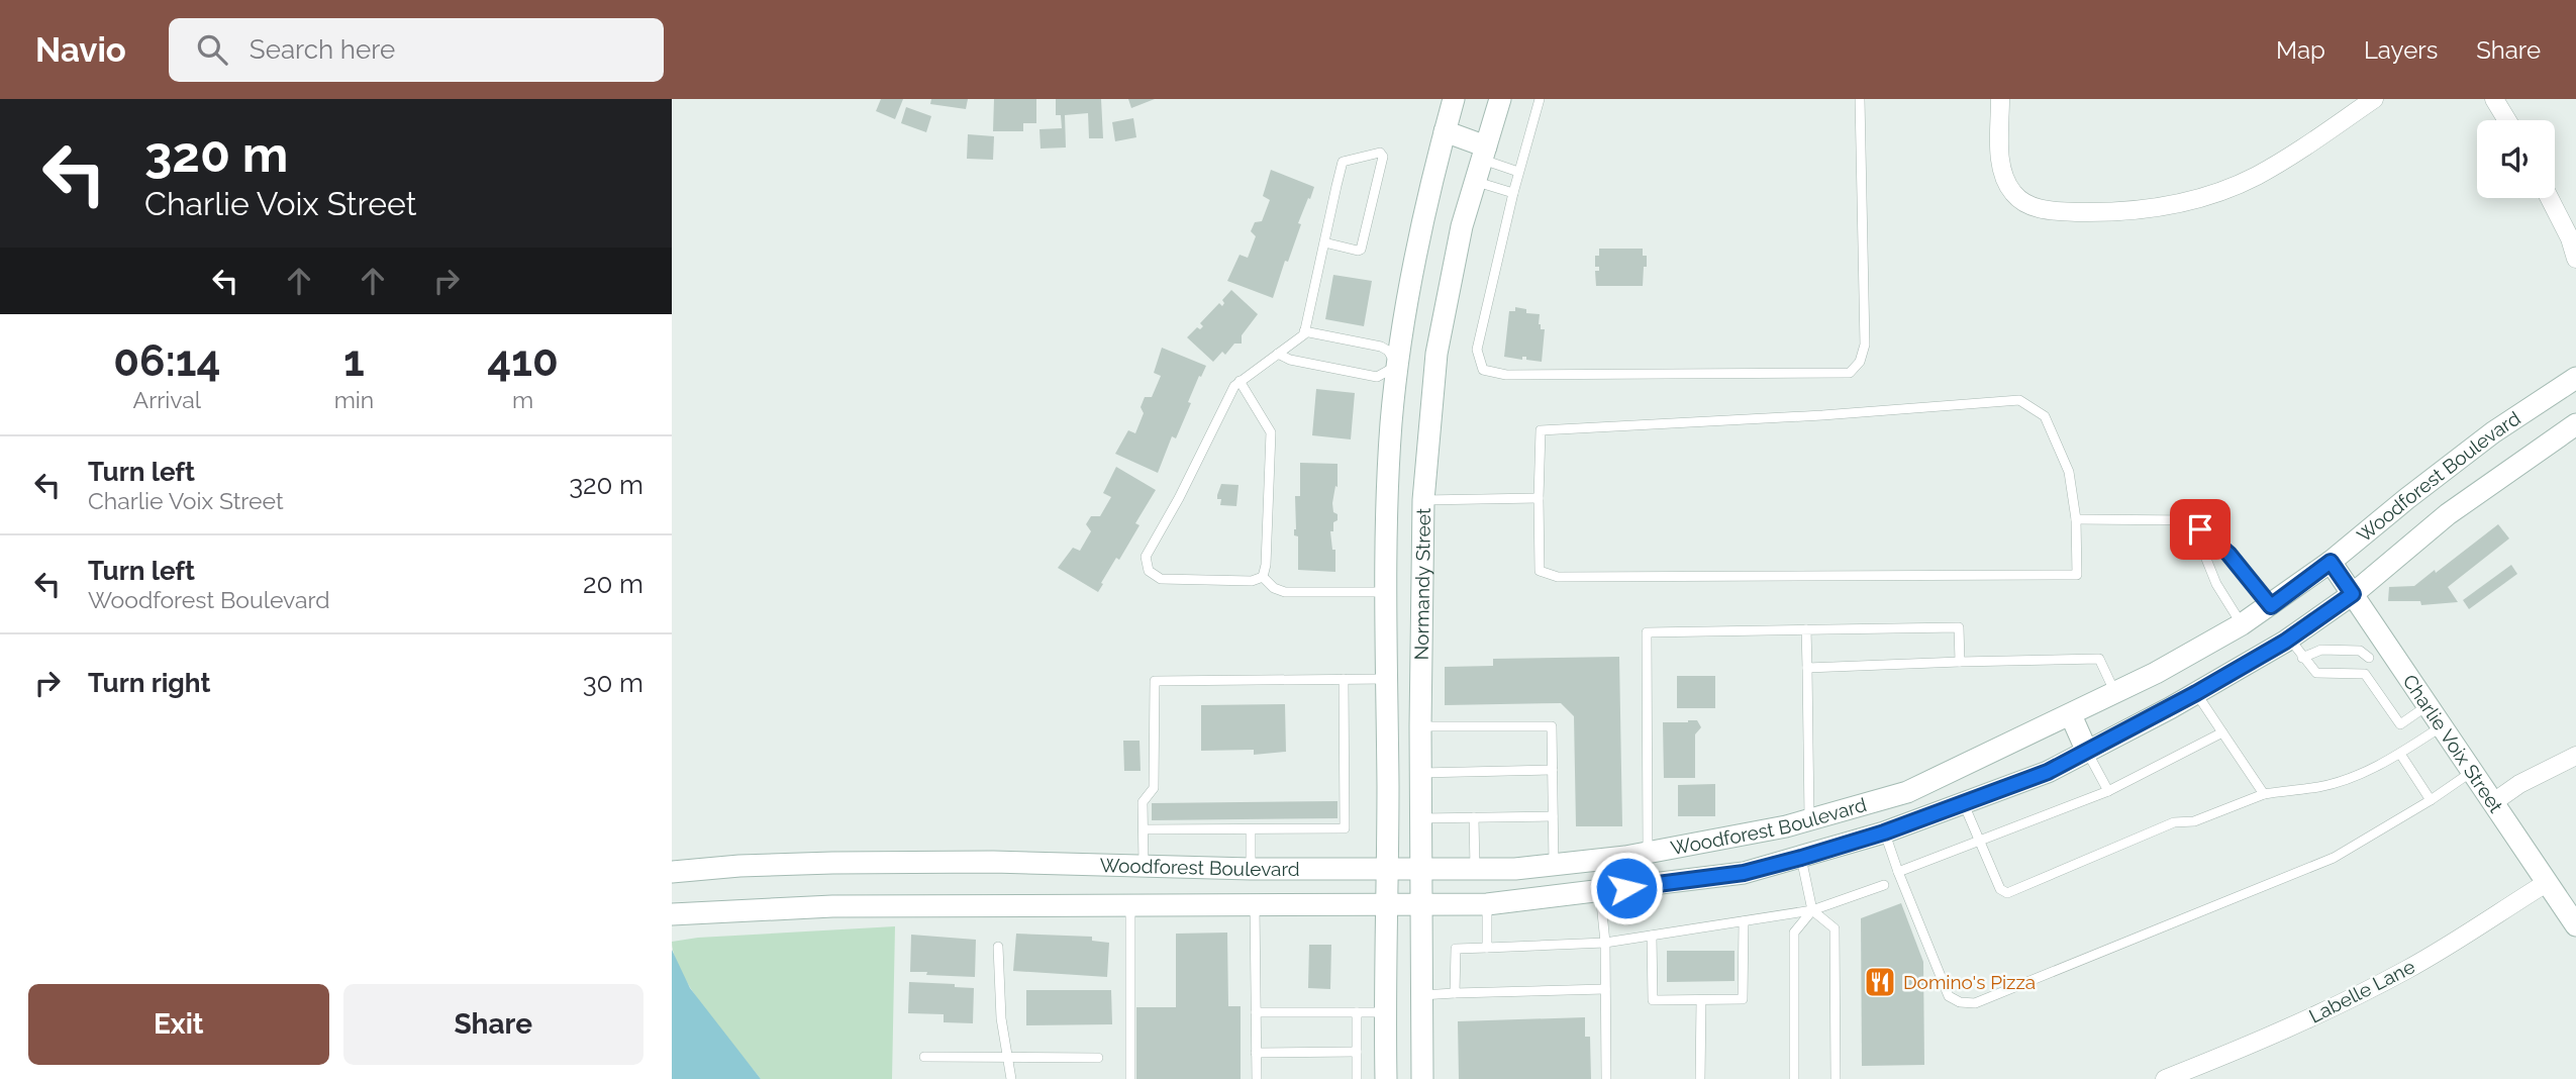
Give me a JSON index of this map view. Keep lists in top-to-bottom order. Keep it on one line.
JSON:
{"streets":{"main road":["Woodforest Boulevard","Normandy Street","Charlie Voix Street"],"street":["Labelle Lane"]},"crossings":[["Woodforest Boulevard","Normandy Street"],["Woodforest Boulevard","Charlie Voix Street"],["Charlie Voix Street","Labelle Lane"]],"places":{"restaurant":["Domino's Pizza"]},"page":{"header":"Navio","search":"Search here","nav":["Map","Layers","Share"],"turn":["320 m","Charlie Voix Street"],"eta":["06:14","Arrival","1","min","410","m"],"list":[{"name":"Turn left","note":"Charlie Voix Street","value":"320 m"},{"name":"Turn left","note":"Woodforest Boulevard","value":"20 m"},{"name":"Turn right","value":"30 m"}],"buttons":["Exit","Share"]}}
